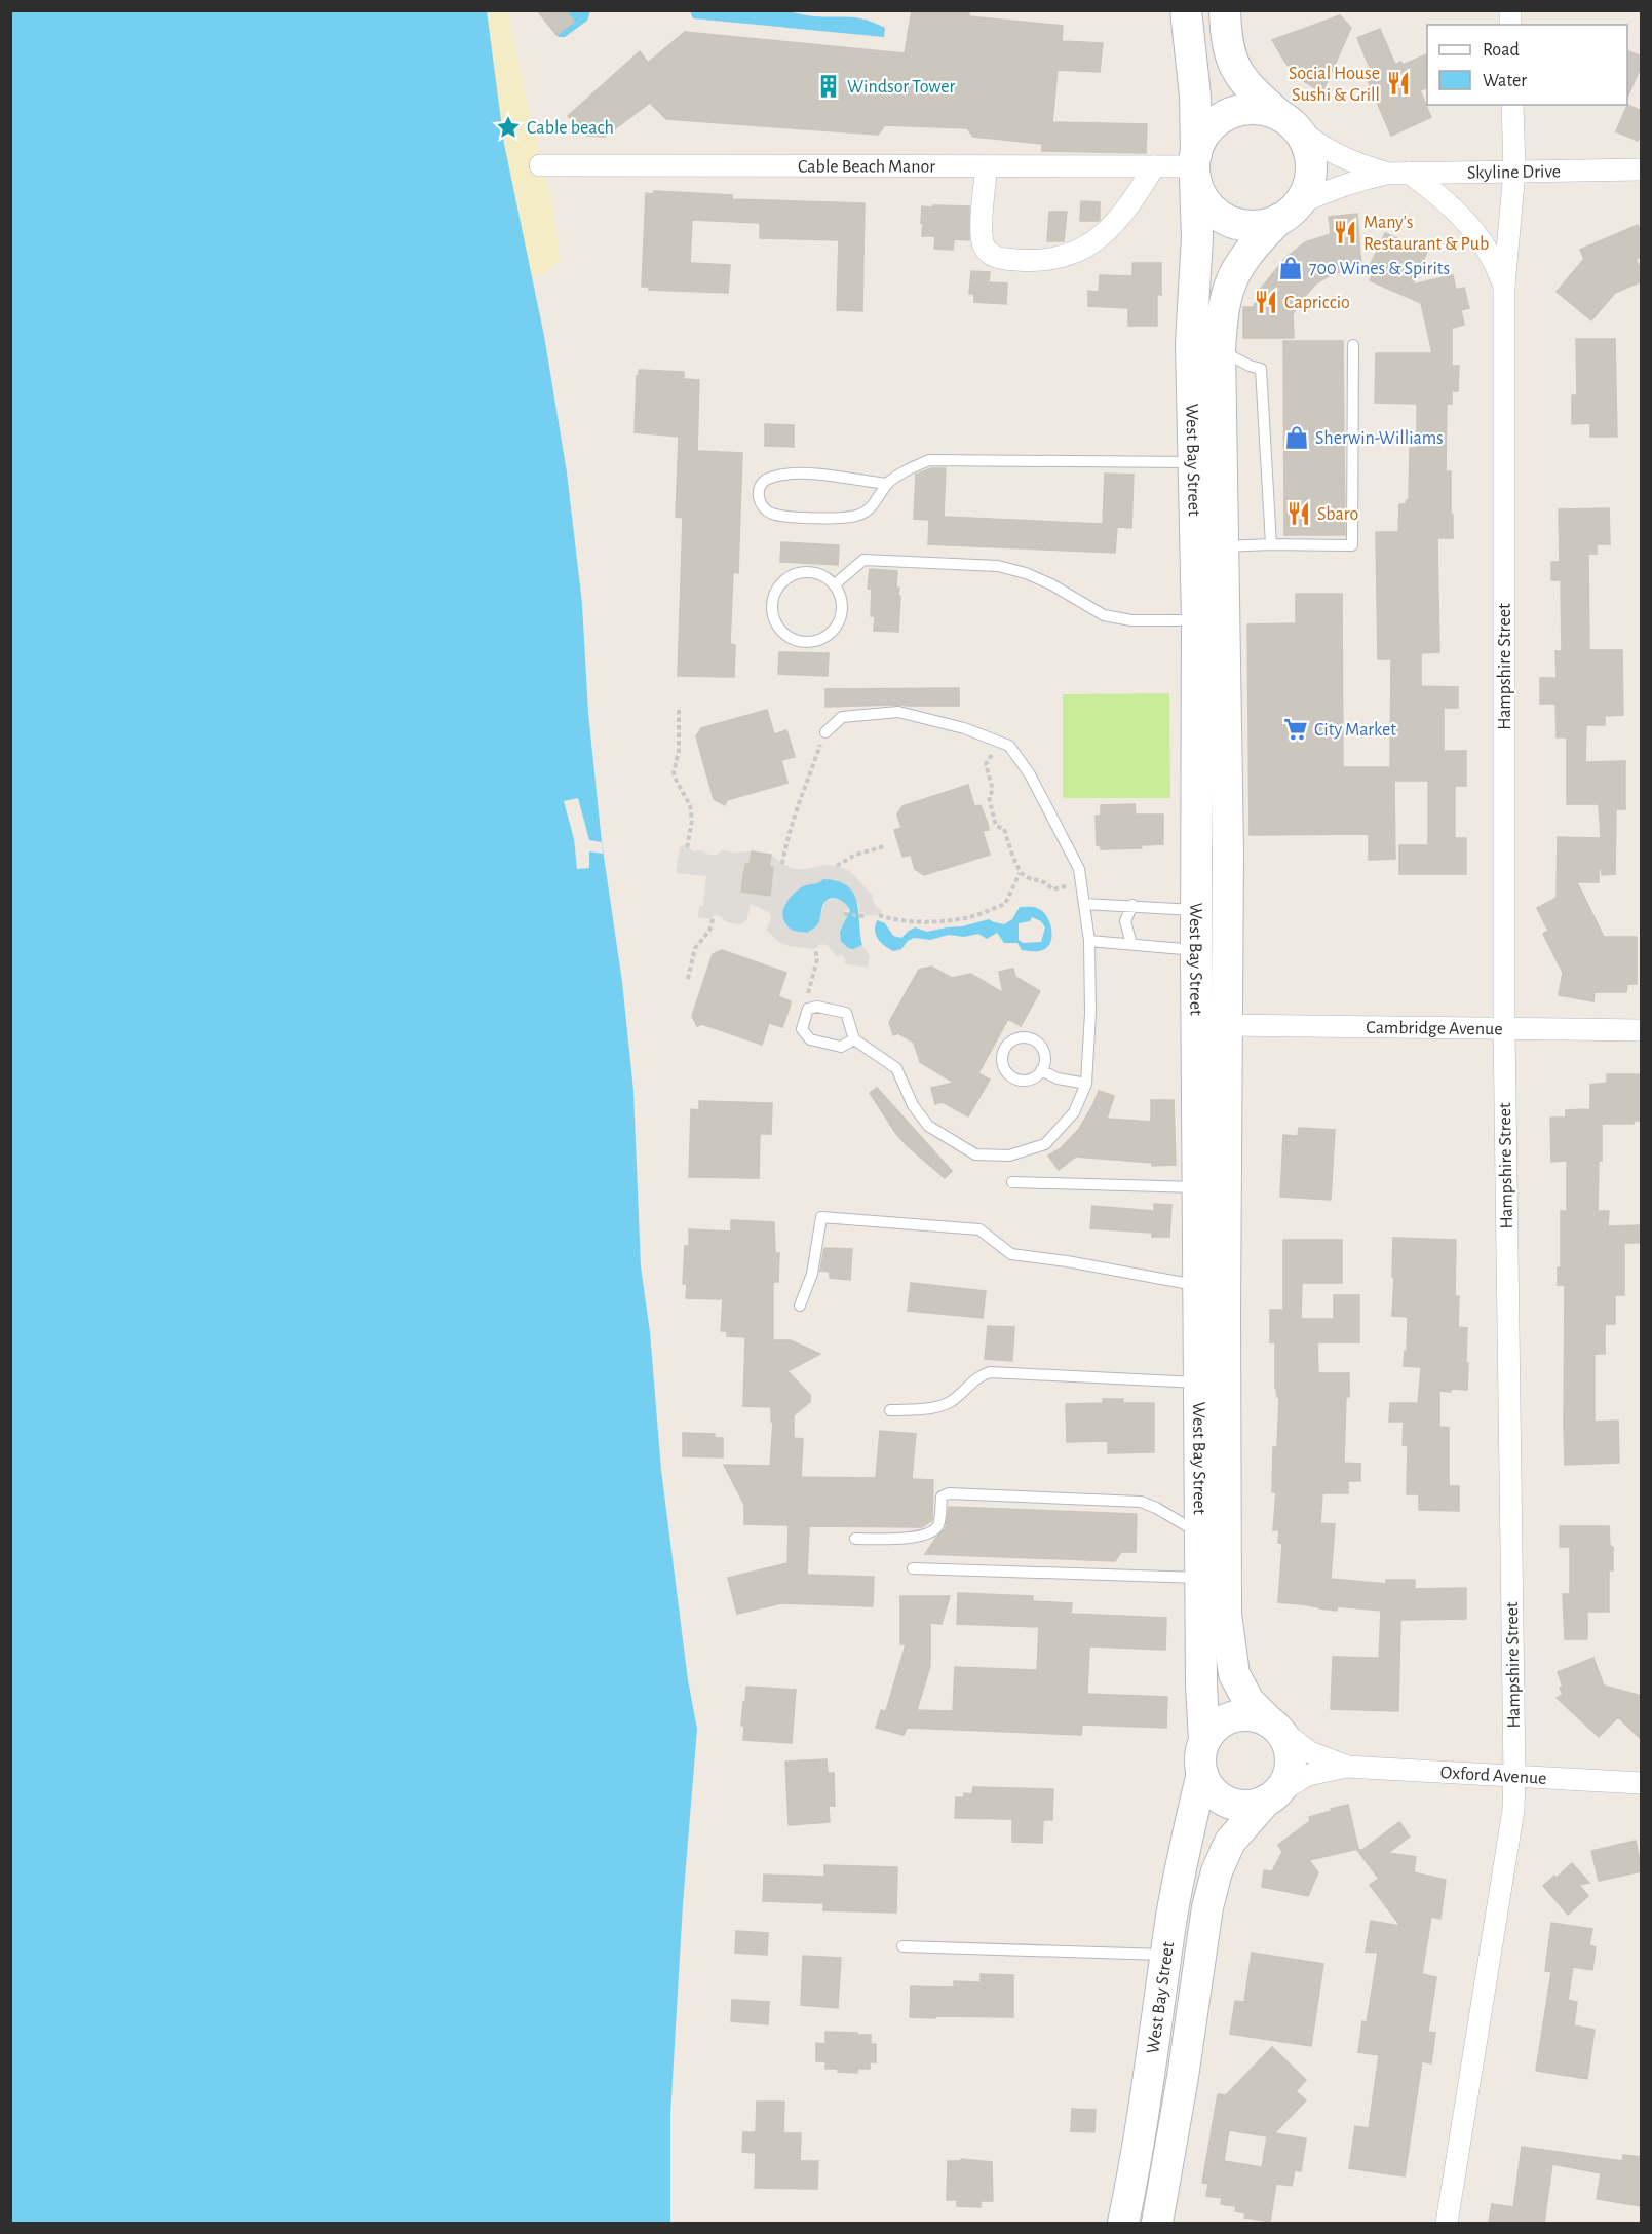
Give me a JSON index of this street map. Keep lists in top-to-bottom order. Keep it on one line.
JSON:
{"streets":{"main road":["West Bay Street"],"street":["Cable Beach Manor","Skyline Drive","Hampshire Street","Cambridge Avenue","Oxford Avenue"]},"crossings":[["Cable Beach Manor","Skyline Drive"],["Cable Beach Manor","West Bay Street"],["Skyline Drive","West Bay Street"],["Skyline Drive","Hampshire Street"],["West Bay Street","Cambridge Avenue"],["West Bay Street","Oxford Avenue"],["Hampshire Street","Cambridge Avenue"],["Hampshire Street","Oxford Avenue"]],"places":{"restaurant":["Social House Sushi & Grill","Many's Restaurant & Pub","Capriccio","Sbaro"],"building":["Windsor Tower"],"place":["Cable beach"],"shop":["700 Wines & Spirits","Sherwin-Williams"],"supermarket":["City Market"]},"legend":["Road","Water"]}
